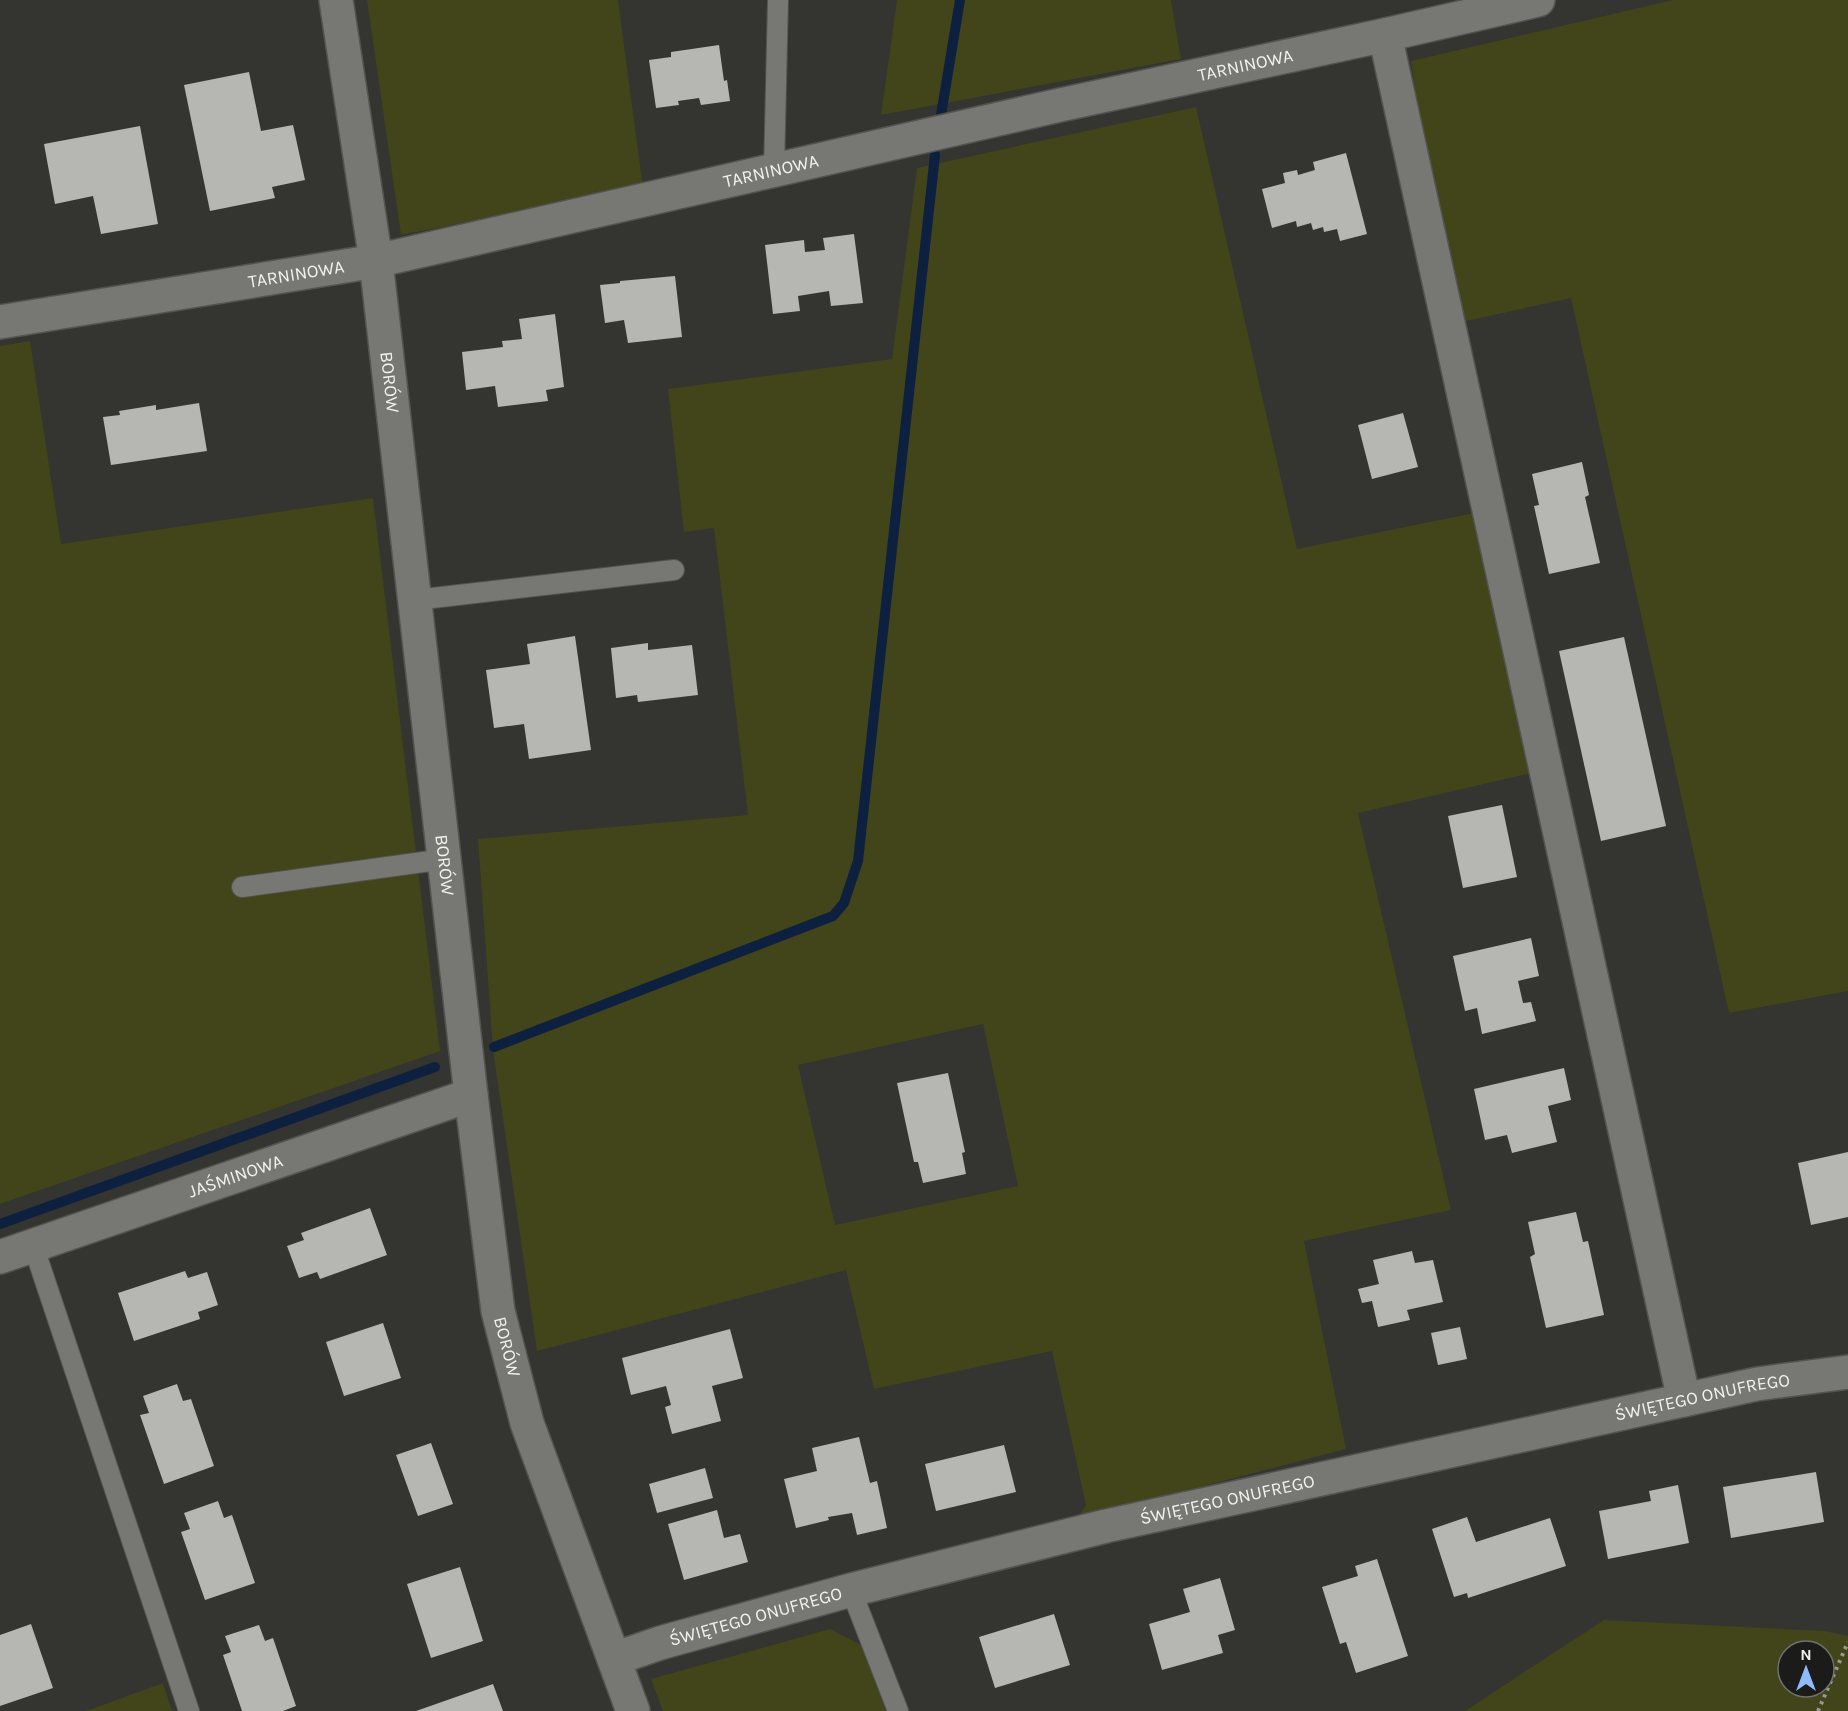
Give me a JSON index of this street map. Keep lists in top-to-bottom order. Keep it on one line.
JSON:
{"streets":{"street":["TARNINOWA","BORÓW","JAŚMINOWA","ŚWIĘTEGO ONUFREGO"]},"crossings":[["TARNINOWA","BORÓW"],["BORÓW","JAŚMINOWA"],["BORÓW","ŚWIĘTEGO ONUFREGO"]],"north":"top"}
